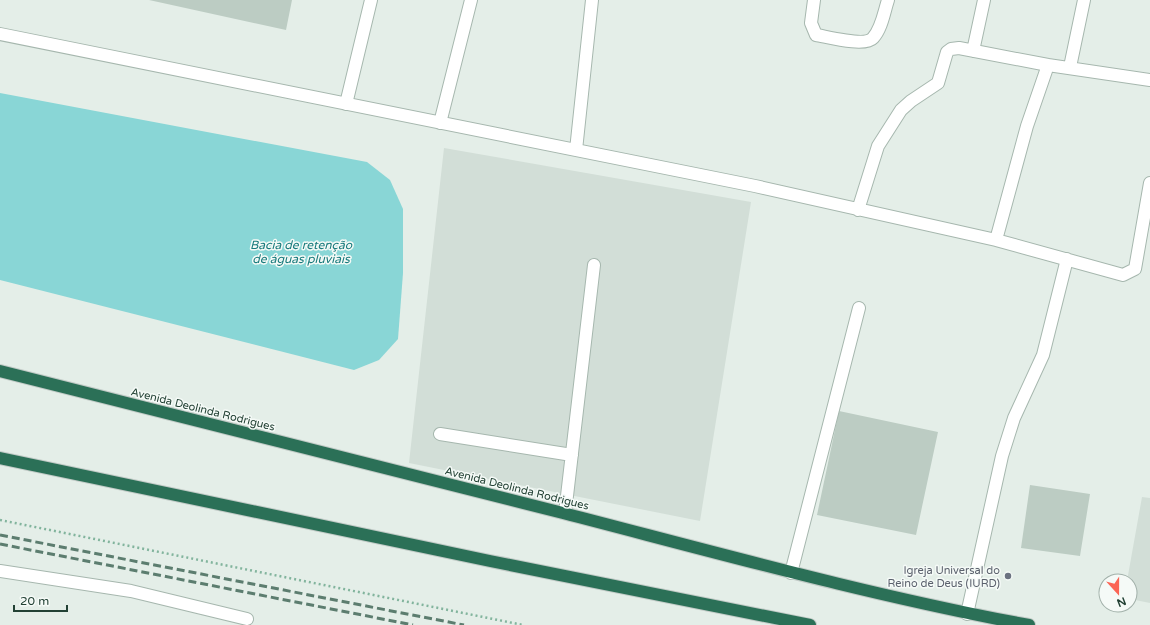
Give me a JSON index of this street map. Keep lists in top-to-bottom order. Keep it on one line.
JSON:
{"streets":{"highway":["Avenida Deolinda Rodrigues"]},"water":["Bacia de retenção de águas pluviais"],"places":["Igreja Universal do Reino de Deus (IURD)"],"scale_bar":"20 m","north":"bottom"}
